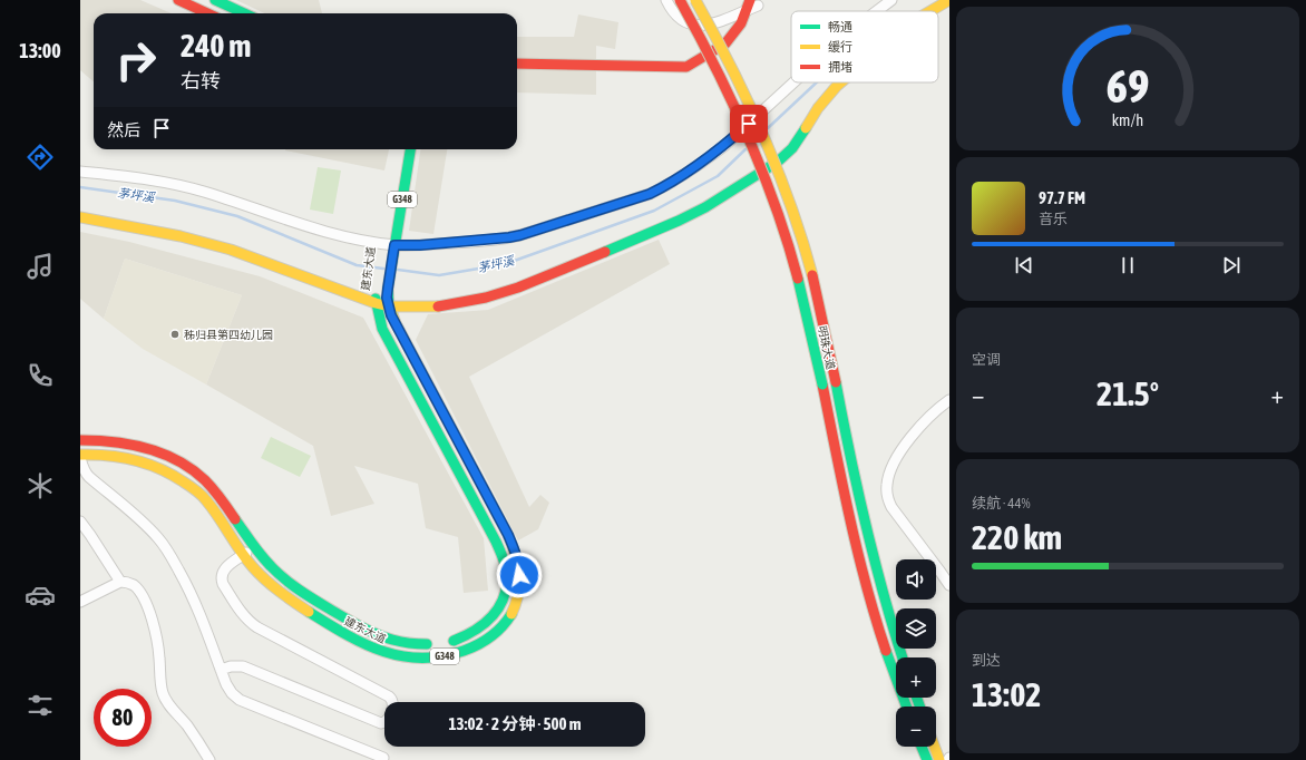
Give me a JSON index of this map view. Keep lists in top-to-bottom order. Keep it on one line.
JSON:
{"streets":{"main road":["G348","建东大道","明珠大道"]},"water":["茅坪溪"],"places":["秭归县第四幼儿园"],"legend":["畅通","缓行","拥堵"],"page":{"tabs":"13:00","turn":["240 m","右转"],"then":"然后","song":["97.7 FM","音乐"],"tile":["空调",["续航 · 44%","220 km"],["到达","13:02"]],"heat":["−","21.5°","+"],"map_buttons":["+","−"],"limit":"80","trip":"13:02 · 2 分钟 · 500 m","gauge":["69","km/h"]}}
